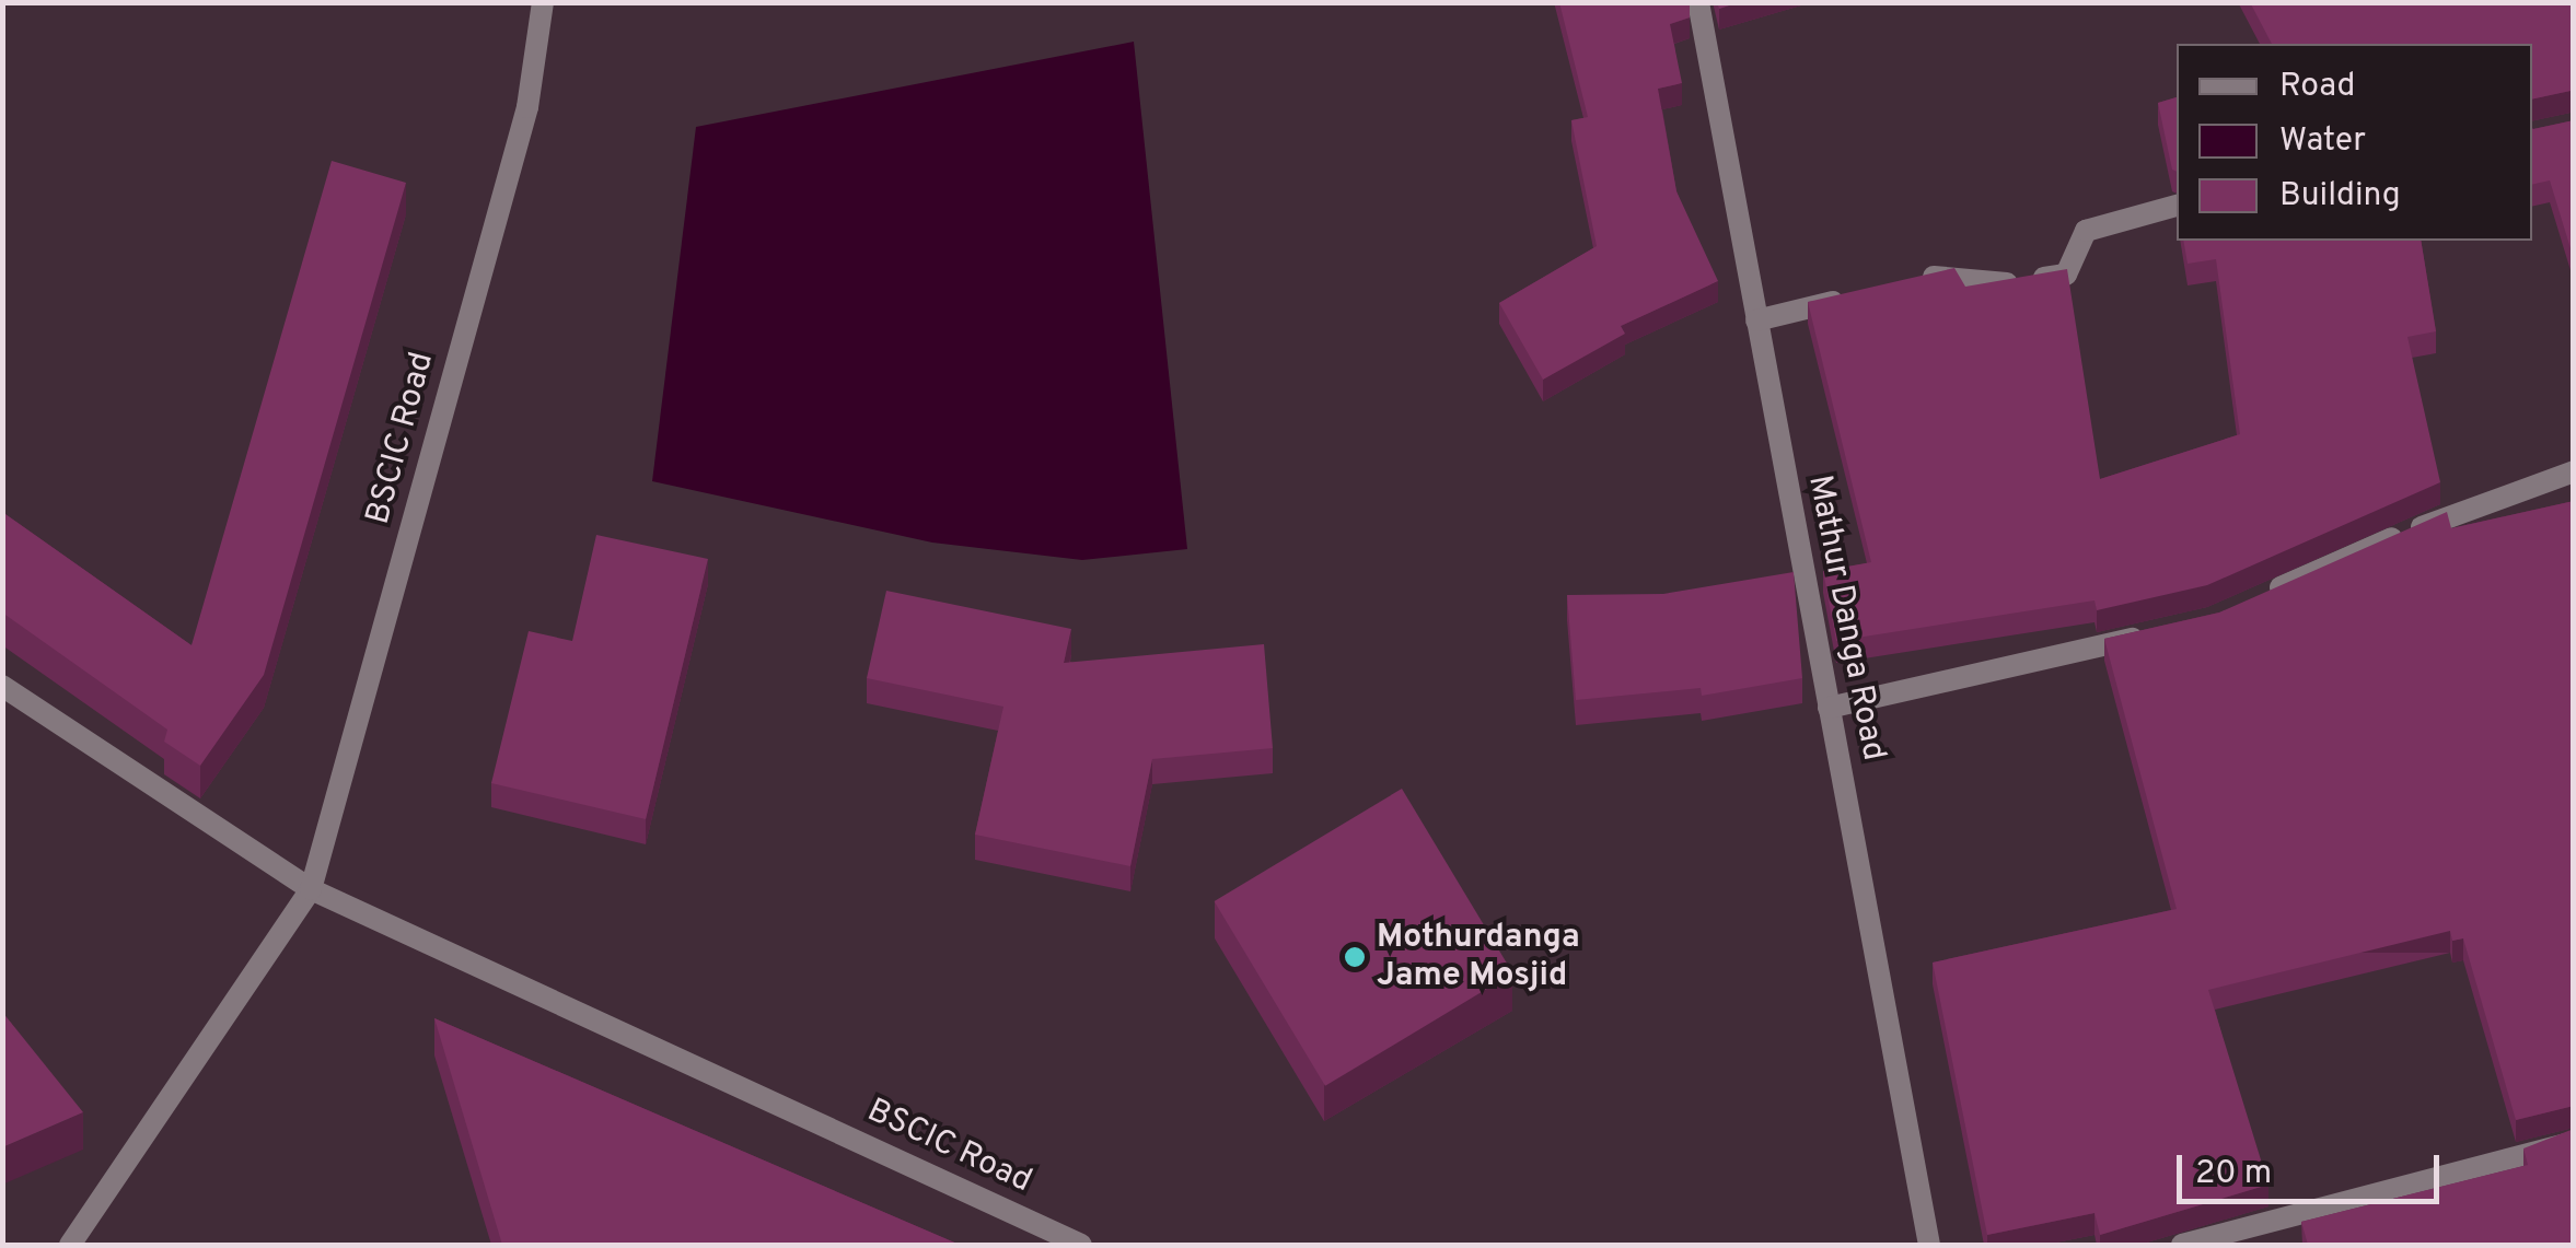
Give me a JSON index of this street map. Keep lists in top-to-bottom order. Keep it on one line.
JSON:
{"streets":{"street":["BSCIC Road","Mathur Danga Road"]},"places":["Mothurdanga Jame Mosjid"],"legend":["Road","Water","Building"],"scale_bar":"20 m"}
